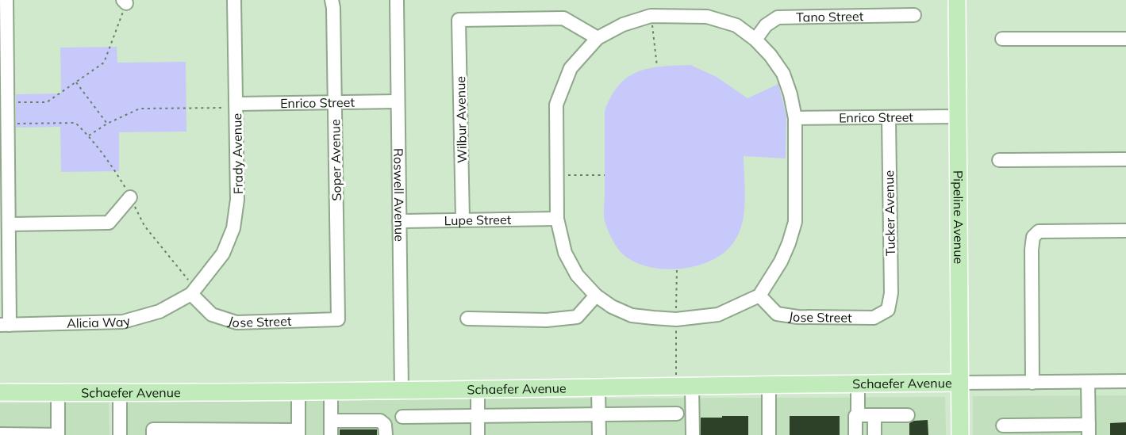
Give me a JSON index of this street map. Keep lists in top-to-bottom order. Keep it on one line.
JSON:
{"streets":{"main road":["Pipeline Avenue","Schaefer Avenue"],"street":["Tano Street","Enrico Street","Wilbur Avenue","Frady Avenue","Soper Avenue","Roswell Avenue","Tucker Avenue","Lupe Street","Jose Street","Alicia Way"]},"crossings":[["Enrico Street","Frady Avenue"],["Enrico Street","Soper Avenue"],["Enrico Street","Roswell Avenue"],["Enrico Street","Tucker Avenue"],["Enrico Street","Pipeline Avenue"],["Wilbur Avenue","Lupe Street"],["Frady Avenue","Jose Street"],["Frady Avenue","Alicia Way"],["Soper Avenue","Jose Street"],["Roswell Avenue","Lupe Street"],["Roswell Avenue","Schaefer Avenue"],["Tucker Avenue","Jose Street"],["Pipeline Avenue","Schaefer Avenue"],["Jose Street","Alicia Way"]]}
